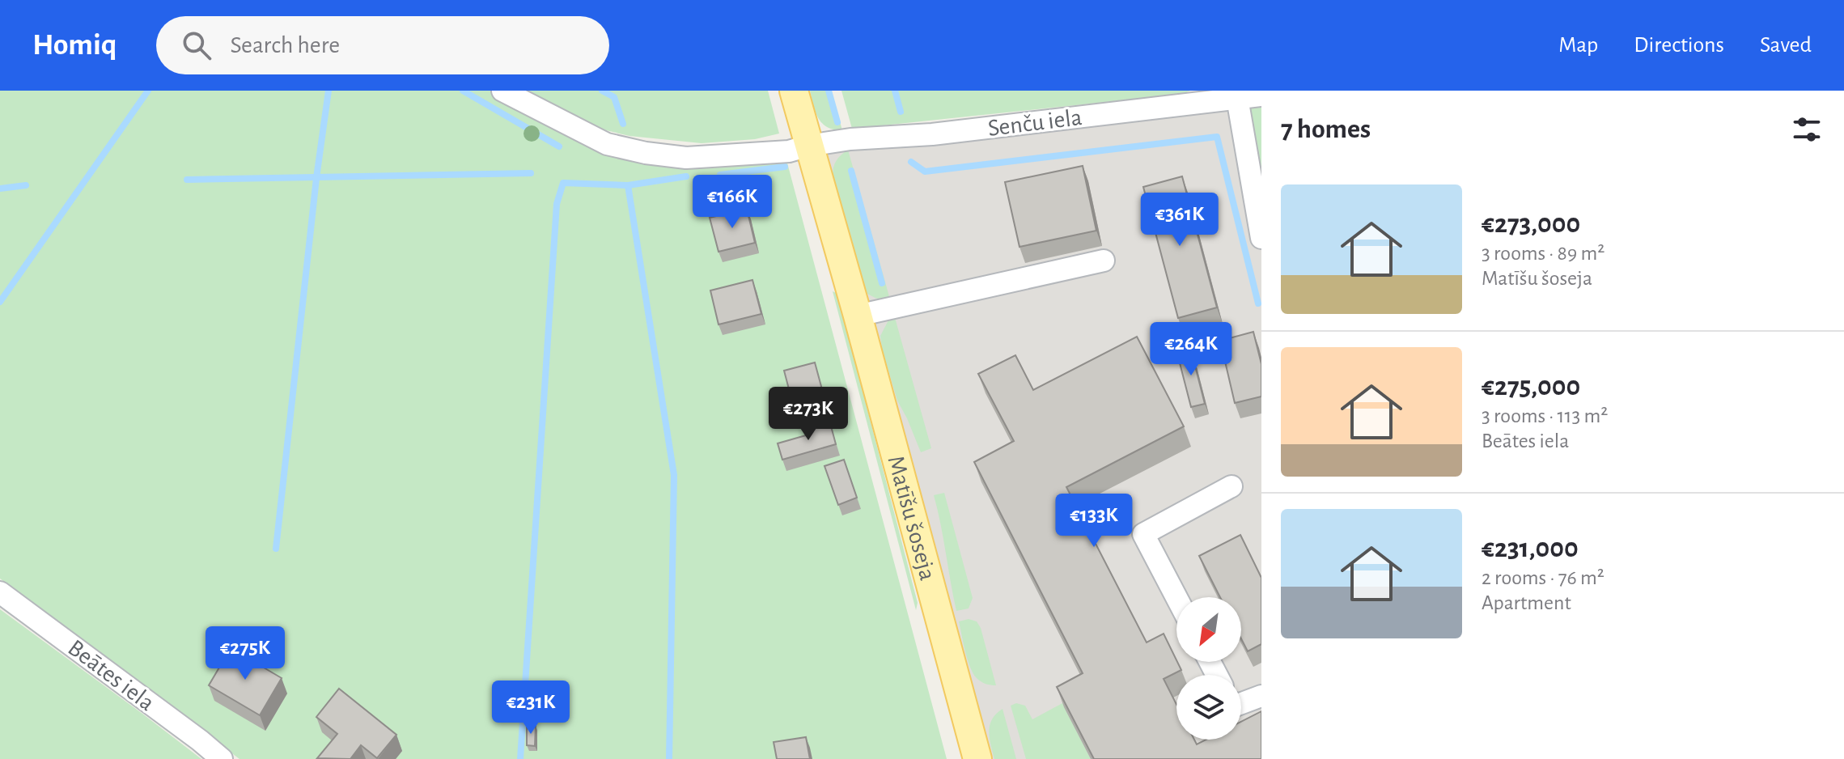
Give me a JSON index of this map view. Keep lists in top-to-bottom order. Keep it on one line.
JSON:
{"streets":{"main road":["Matīšu šoseja"],"street":["Senču iela","Beātes iela"]},"crossings":[["Senču iela","Matīšu šoseja"]],"north":"bottom left","page":{"header":"Homiq","search":"Search here","nav":["Map","Directions","Saved"],"heading":"7 homes","list":[{"name":"€273,000","note":"3 rooms · 89 m² · Matīšu šoseja"},{"name":"€275,000","note":"3 rooms · 113 m² · Beātes iela"},{"name":"€231,000","note":"2 rooms · 76 m² · Apartment"}],"price":["€166K","€361K","€264K","€273K","€133K","€275K","€231K"]}}
